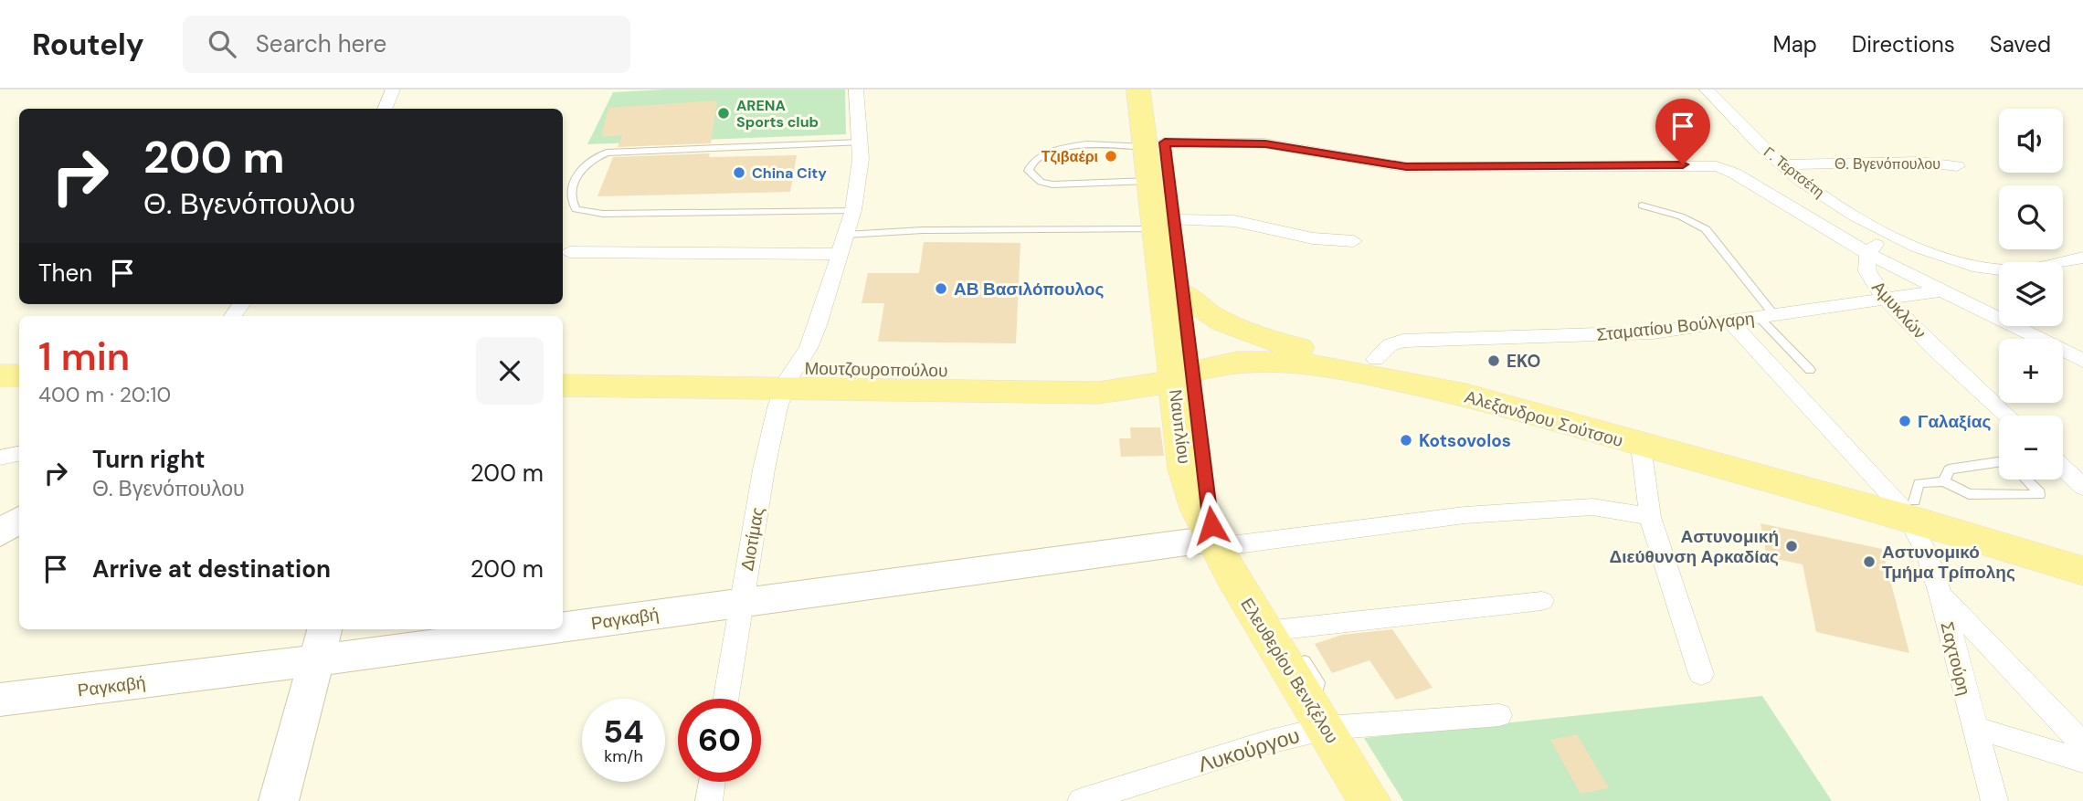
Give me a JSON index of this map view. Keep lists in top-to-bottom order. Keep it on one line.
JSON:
{"streets":{"main road":["Μουτζουροπούλου","Αλεξανδρου Σούτσου","Ναυπλίου","Ελευθερίου Βενιζέλου"],"street":["Θ. Βγενόπουλου","Γ. Τερτσέτη","Αμυκλών","Σταματίου Βούλγαρη","Διοτίμας","Ραγκαβή","Σαχτούρη","Λυκούργου"]},"crossings":[["Θ. Βγενόπουλου","Γ. Τερτσέτη"],["Αμυκλών","Σταματίου Βούλγαρη"],["Σταματίου Βούλγαρη","Αλεξανδρου Σούτσου"],["Σταματίου Βούλγαρη","Σαχτούρη"],["Μουτζουροπούλου","Αλεξανδρου Σούτσου"],["Μουτζουροπούλου","Ναυπλίου"],["Μουτζουροπούλου","Διοτίμας"],["Αλεξανδρου Σούτσου","Ναυπλίου"],["Αλεξανδρου Σούτσου","Σαχτούρη"],["Ναυπλίου","Ραγκαβή"],["Ναυπλίου","Ελευθερίου Βενιζέλου"],["Διοτίμας","Ραγκαβή"],["Ραγκαβή","Ελευθερίου Βενιζέλου"],["Ελευθερίου Βενιζέλου","Λυκούργου"]],"places":["ARENA Sports club","Τζιβαέρι","China City","ΑΒ Βασιλόπουλος","EKO","Γαλαξίας","Kotsovolos","Αστυνομική Διεύθυνση Αρκαδίας","Αστυνομικό Τμήμα Τρίπολης"],"page":{"header":"Routely","search":"Search here","nav":["Map","Directions","Saved"],"map_buttons":["+","−"],"turn":["200 m","Θ. Βγενόπουλου"],"then":"Then","heading":["1 min","400 m · 20:10"],"list":[{"name":"Turn right","note":"Θ. Βγενόπουλου","value":"200 m"},{"name":"Arrive at destination","value":"200 m"}],"speed":"54 km/h","limit":"60"}}
